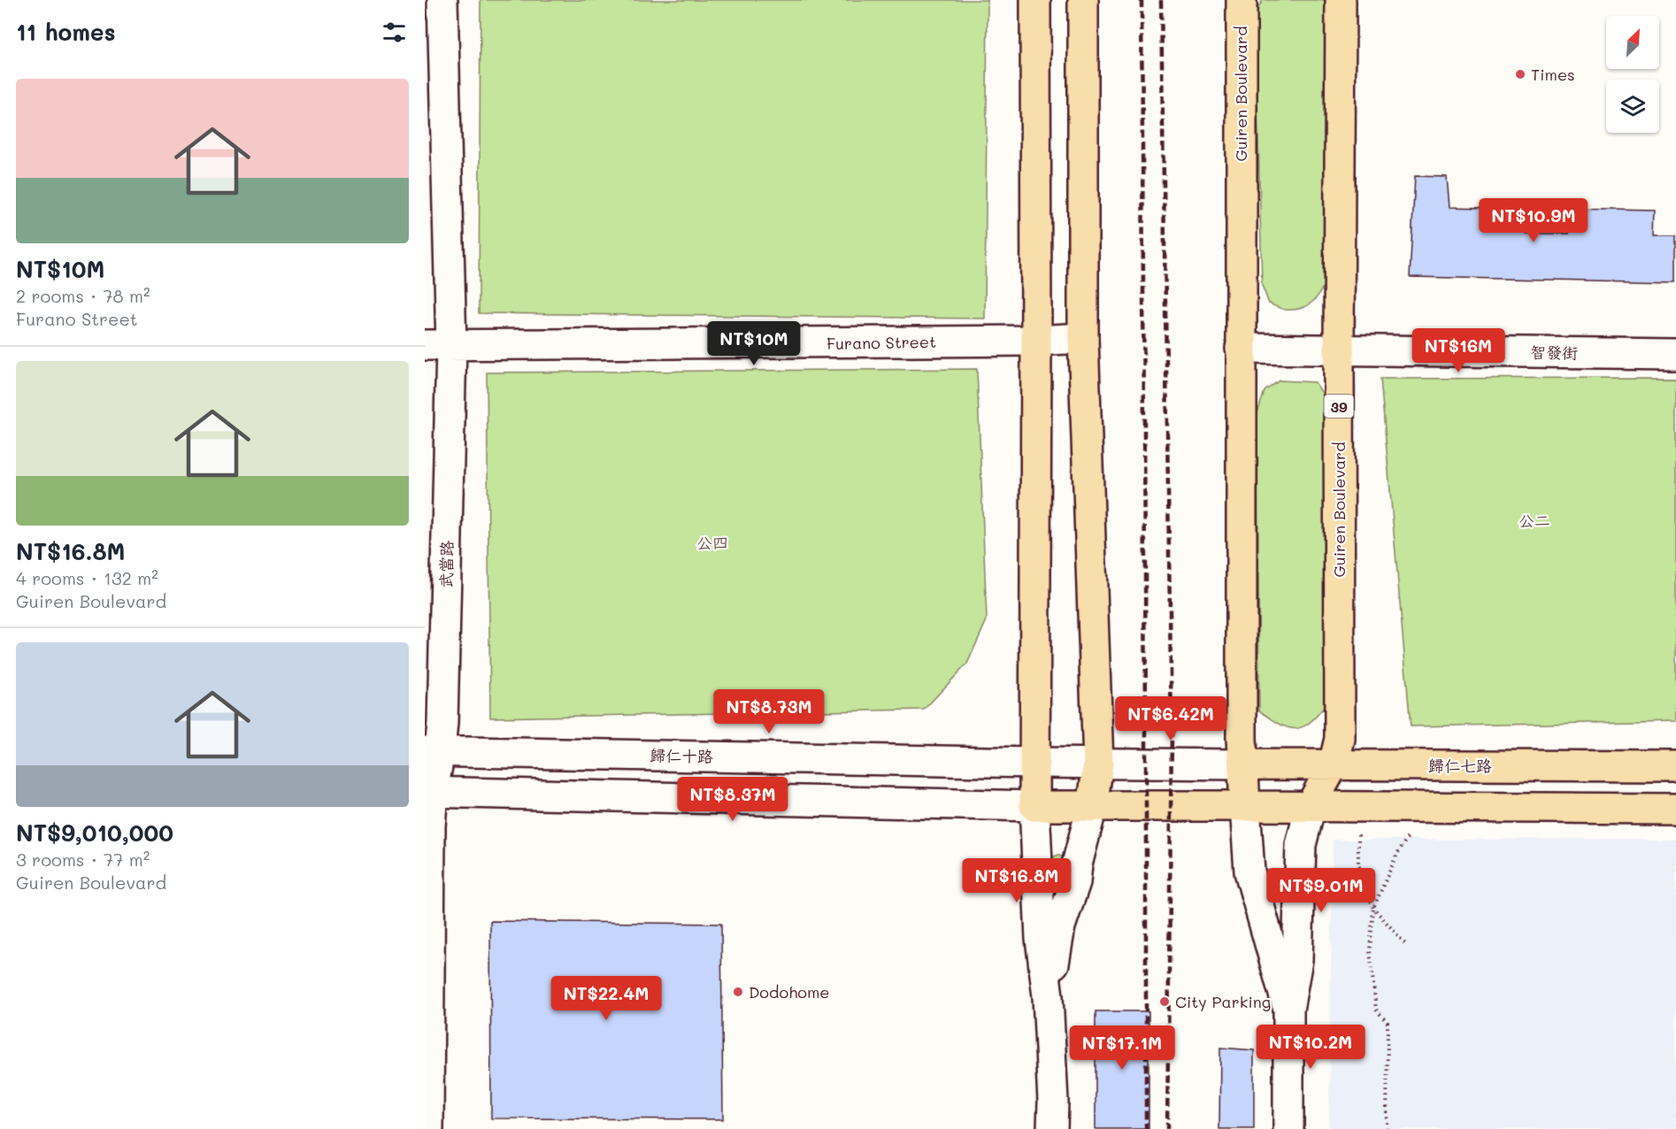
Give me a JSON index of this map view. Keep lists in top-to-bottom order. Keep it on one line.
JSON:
{"streets":{"main road":["Guiren Boulevard","39","歸仁七路"],"street":["Furano Street","智發街","武當路","歸仁十路"]},"crossings":[["Guiren Boulevard","智發街"],["Guiren Boulevard","歸仁十路"],["Guiren Boulevard","歸仁七路"],["Furano Street","武當路"],["武當路","歸仁十路"],["歸仁十路","歸仁七路"]],"parks":["公二","公四"],"places":["Times","Dodohome","City Parking"],"north":"top right","page":{"heading":"11 homes","list":[{"name":"NT$10M","note":"2 rooms · 78 m² · Furano Street"},{"name":"NT$16.8M","note":"4 rooms · 132 m² · Guiren Boulevard"},{"name":"NT$9,010,000","note":"3 rooms · 77 m² · Guiren Boulevard"}],"price":["NT$10.9M","NT$10M","NT$16M","NT$8.73M","NT$6.42M","NT$8.37M","NT$16.8M","NT$9.01M","NT$22.4M","NT$10.2M","NT$17.1M"]}}
